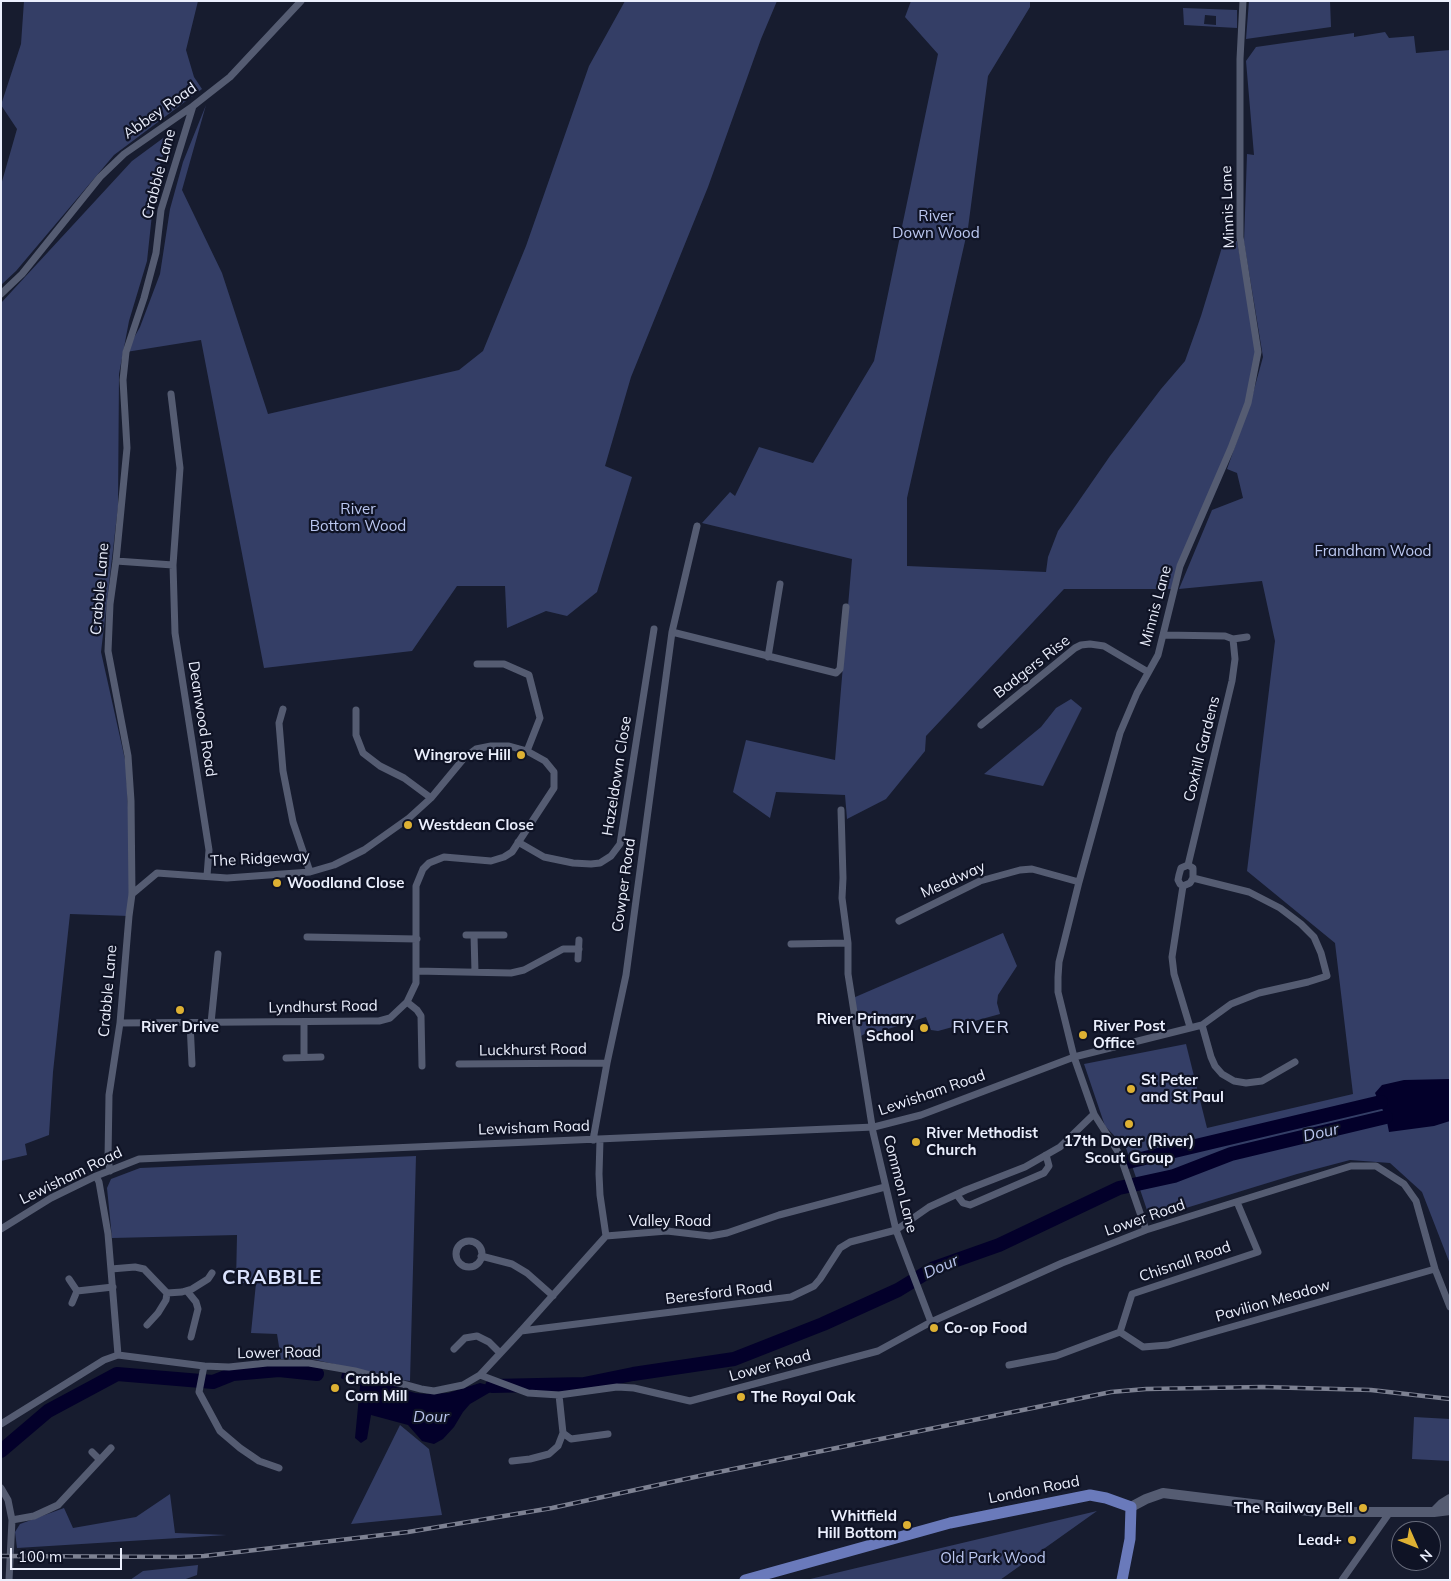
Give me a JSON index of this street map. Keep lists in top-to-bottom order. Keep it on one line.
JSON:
{"streets":{"main road":["London Road"],"street":["Abbey Road","Crabble Lane","Minnis Lane","Badgers Rise","Deanwood Road","Coxhill Gardens","Hazeldown Close","The Ridgeway","Meadway","Cowper Road","Lyndhurst Road","Luckhurst Road","Lewisham Road","Common Lane","Lower Road","Valley Road","Chisnall Road","Beresford Road","Pavilion Meadow"]},"crossings":[["Abbey Road","Crabble Lane"],["Crabble Lane","The Ridgeway"],["Crabble Lane","Lyndhurst Road"],["Crabble Lane","Lewisham Road"],["Minnis Lane","Badgers Rise"],["Minnis Lane","Meadway"],["Minnis Lane","Lewisham Road"],["Minnis Lane","Lower Road"],["Deanwood Road","The Ridgeway"],["Coxhill Gardens","Lewisham Road"],["Hazeldown Close","Lyndhurst Road"],["The Ridgeway","Lyndhurst Road"],["Cowper Road","Luckhurst Road"],["Cowper Road","Lewisham Road"],["Cowper Road","Valley Road"],["Lewisham Road","Common Lane"],["Common Lane","Lower Road"],["Common Lane","Valley Road"],["Common Lane","Beresford Road"],["Lower Road","Chisnall Road"],["Lower Road","Pavilion Meadow"],["Chisnall Road","Pavilion Meadow"]],"districts":["RIVER","CRABBLE"],"water":["Dour"],"parks":["River Down Wood","River Bottom Wood","Frandham Wood","Old Park Wood"],"places":["Wingrove Hill","Westdean Close","Woodland Close","River Drive","River Primary School","River Post Office","St Peter and St Paul","17th Dover (River) Scout Group","River Methodist Church","Co-op Food","Crabble Corn Mill","The Royal Oak","The Railway Bell","Whitfield Hill Bottom","Lead+"],"scale_bar":"100 m","north":"bottom right"}
